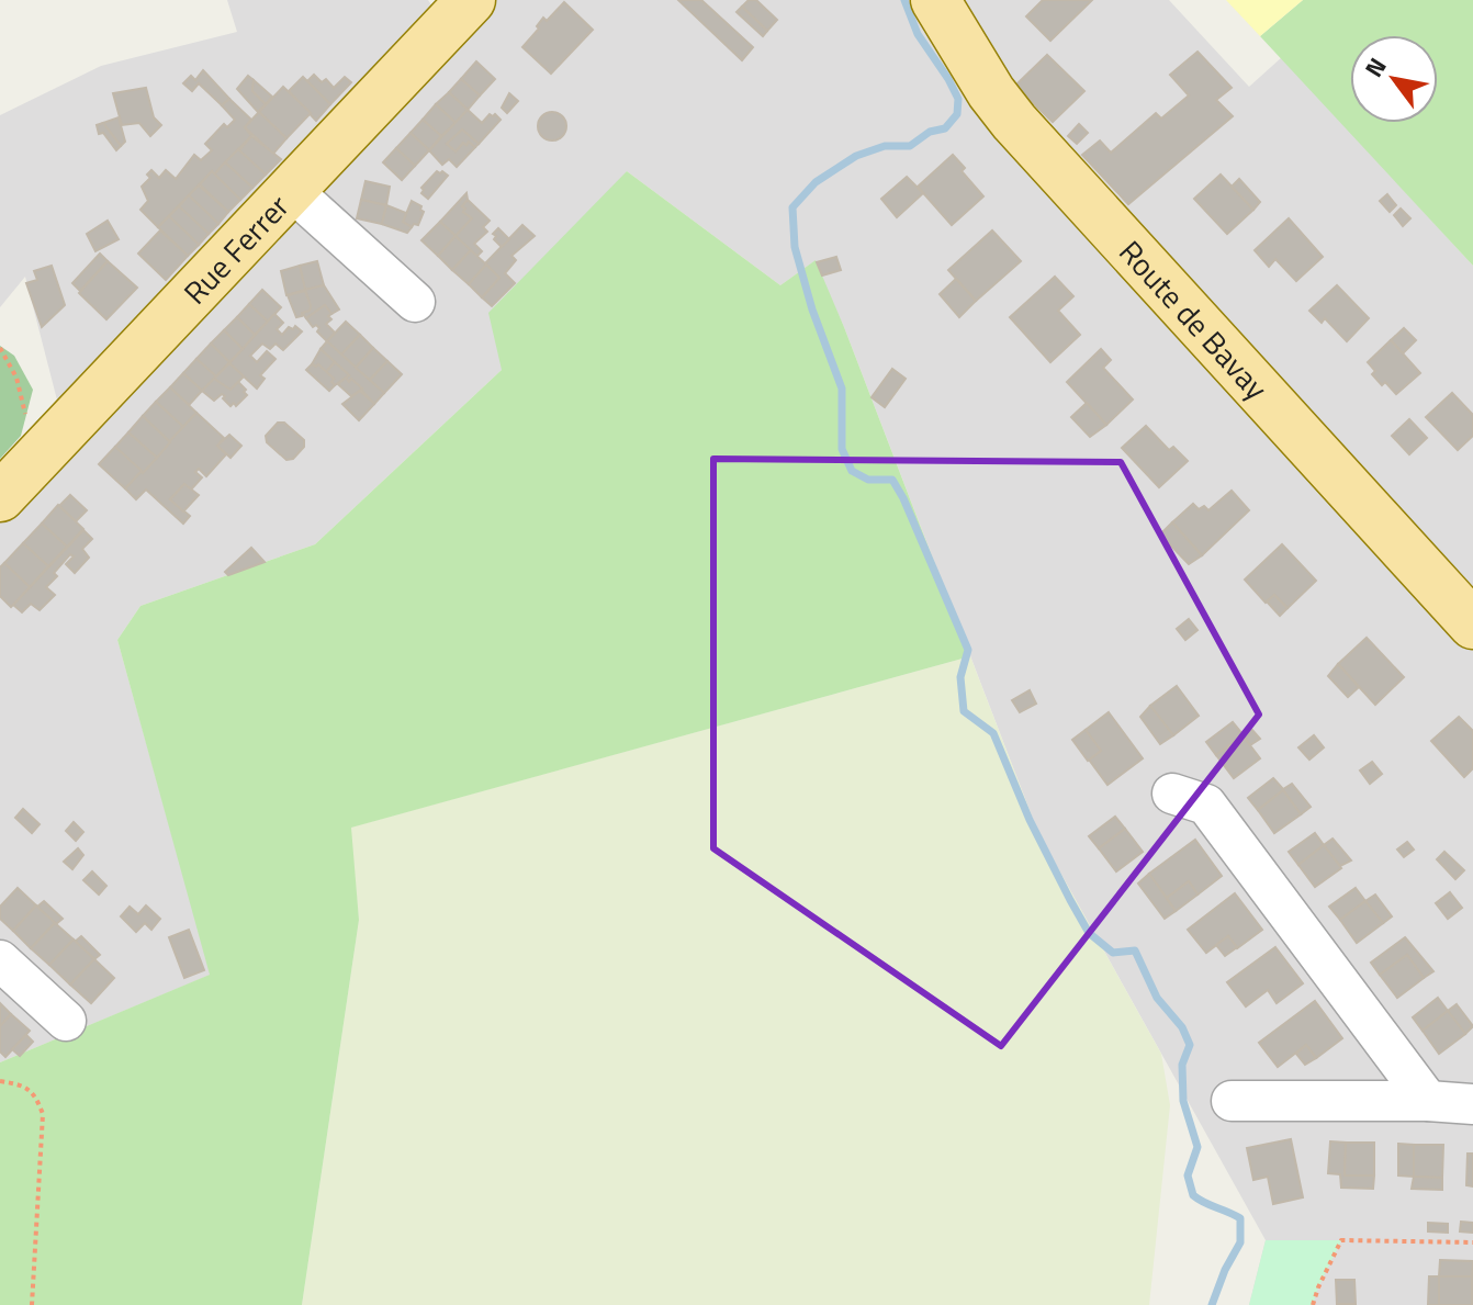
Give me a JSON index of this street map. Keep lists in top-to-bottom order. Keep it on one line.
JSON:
{"streets":{"main road":["Rue Ferrer","Route de Bavay"]},"north":"top left"}
